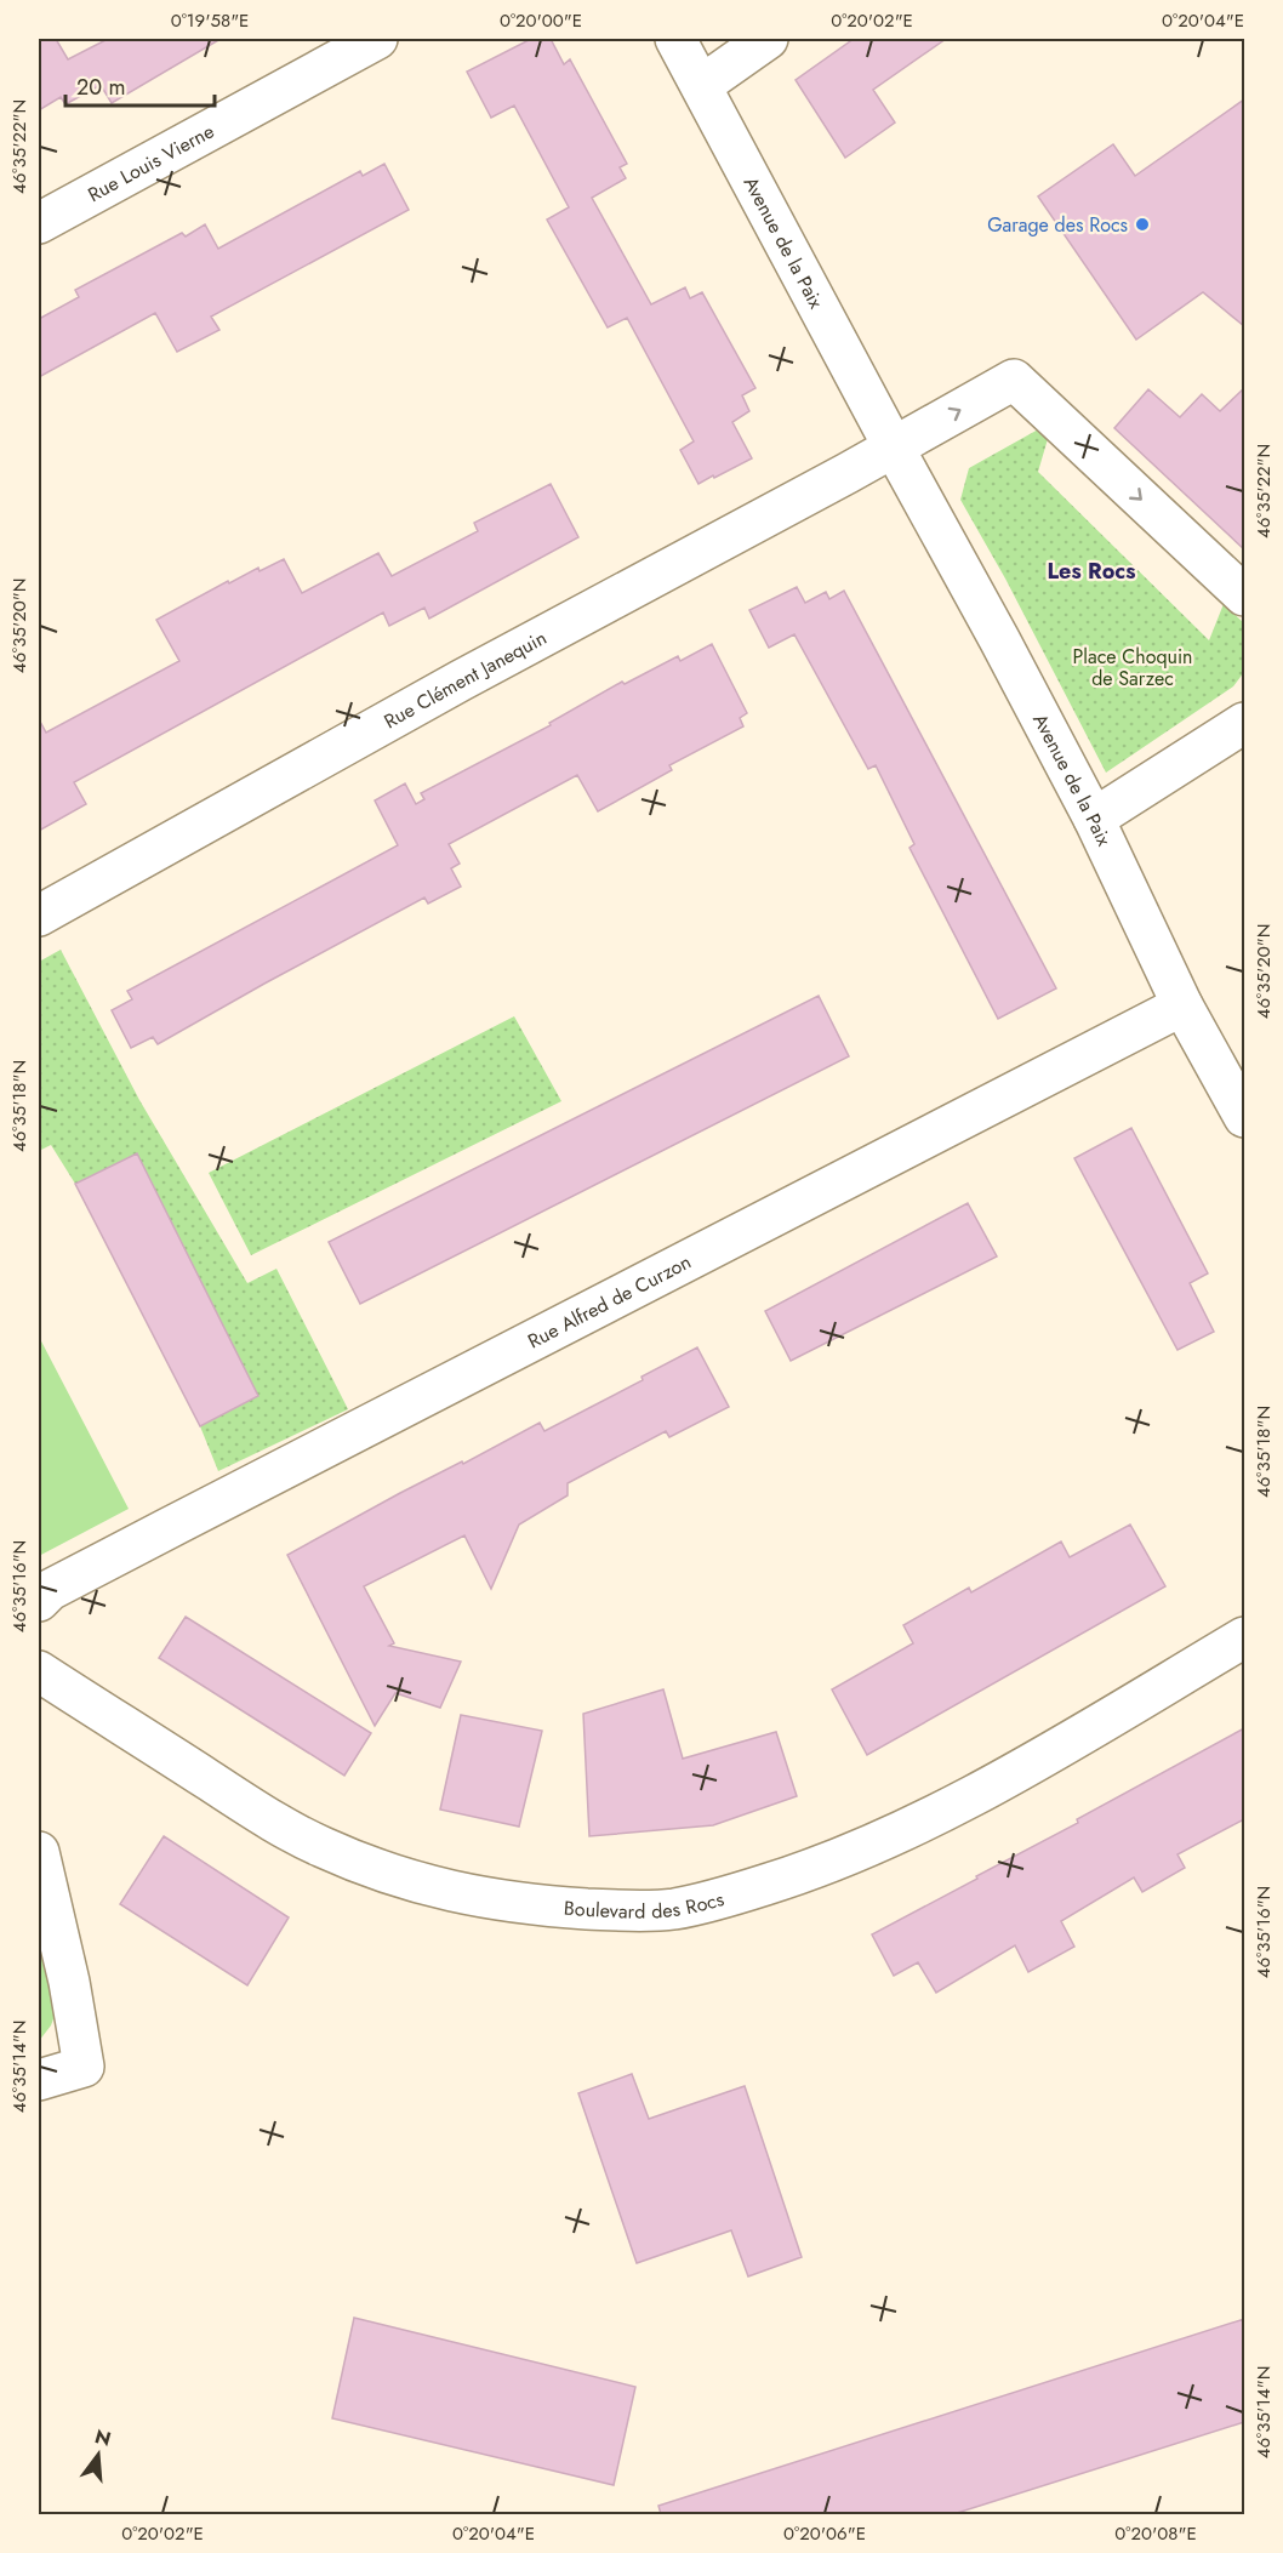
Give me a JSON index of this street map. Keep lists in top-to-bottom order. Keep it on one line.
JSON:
{"streets":{"street":["Rue Louis Vierne","Avenue de la Paix","Rue Clément Janequin","Rue Alfred de Curzon","Boulevard des Rocs"]},"crossings":[["Avenue de la Paix","Rue Clément Janequin"],["Avenue de la Paix","Rue Alfred de Curzon"]],"districts":["Les Rocs"],"parks":["Place Choquin de Sarzec"],"places":["Garage des Rocs"],"scale_bar":"20 m","north":"top","coordinates":["0°19'58\"E","0°20'00\"E","0°20'02\"E","0°20'04\"E","46°35'22\"N","46°35'20\"N","46°35'18\"N","46°35'16\"N","46°35'14\"N","0°20'06\"E","0°20'08\"E"]}
